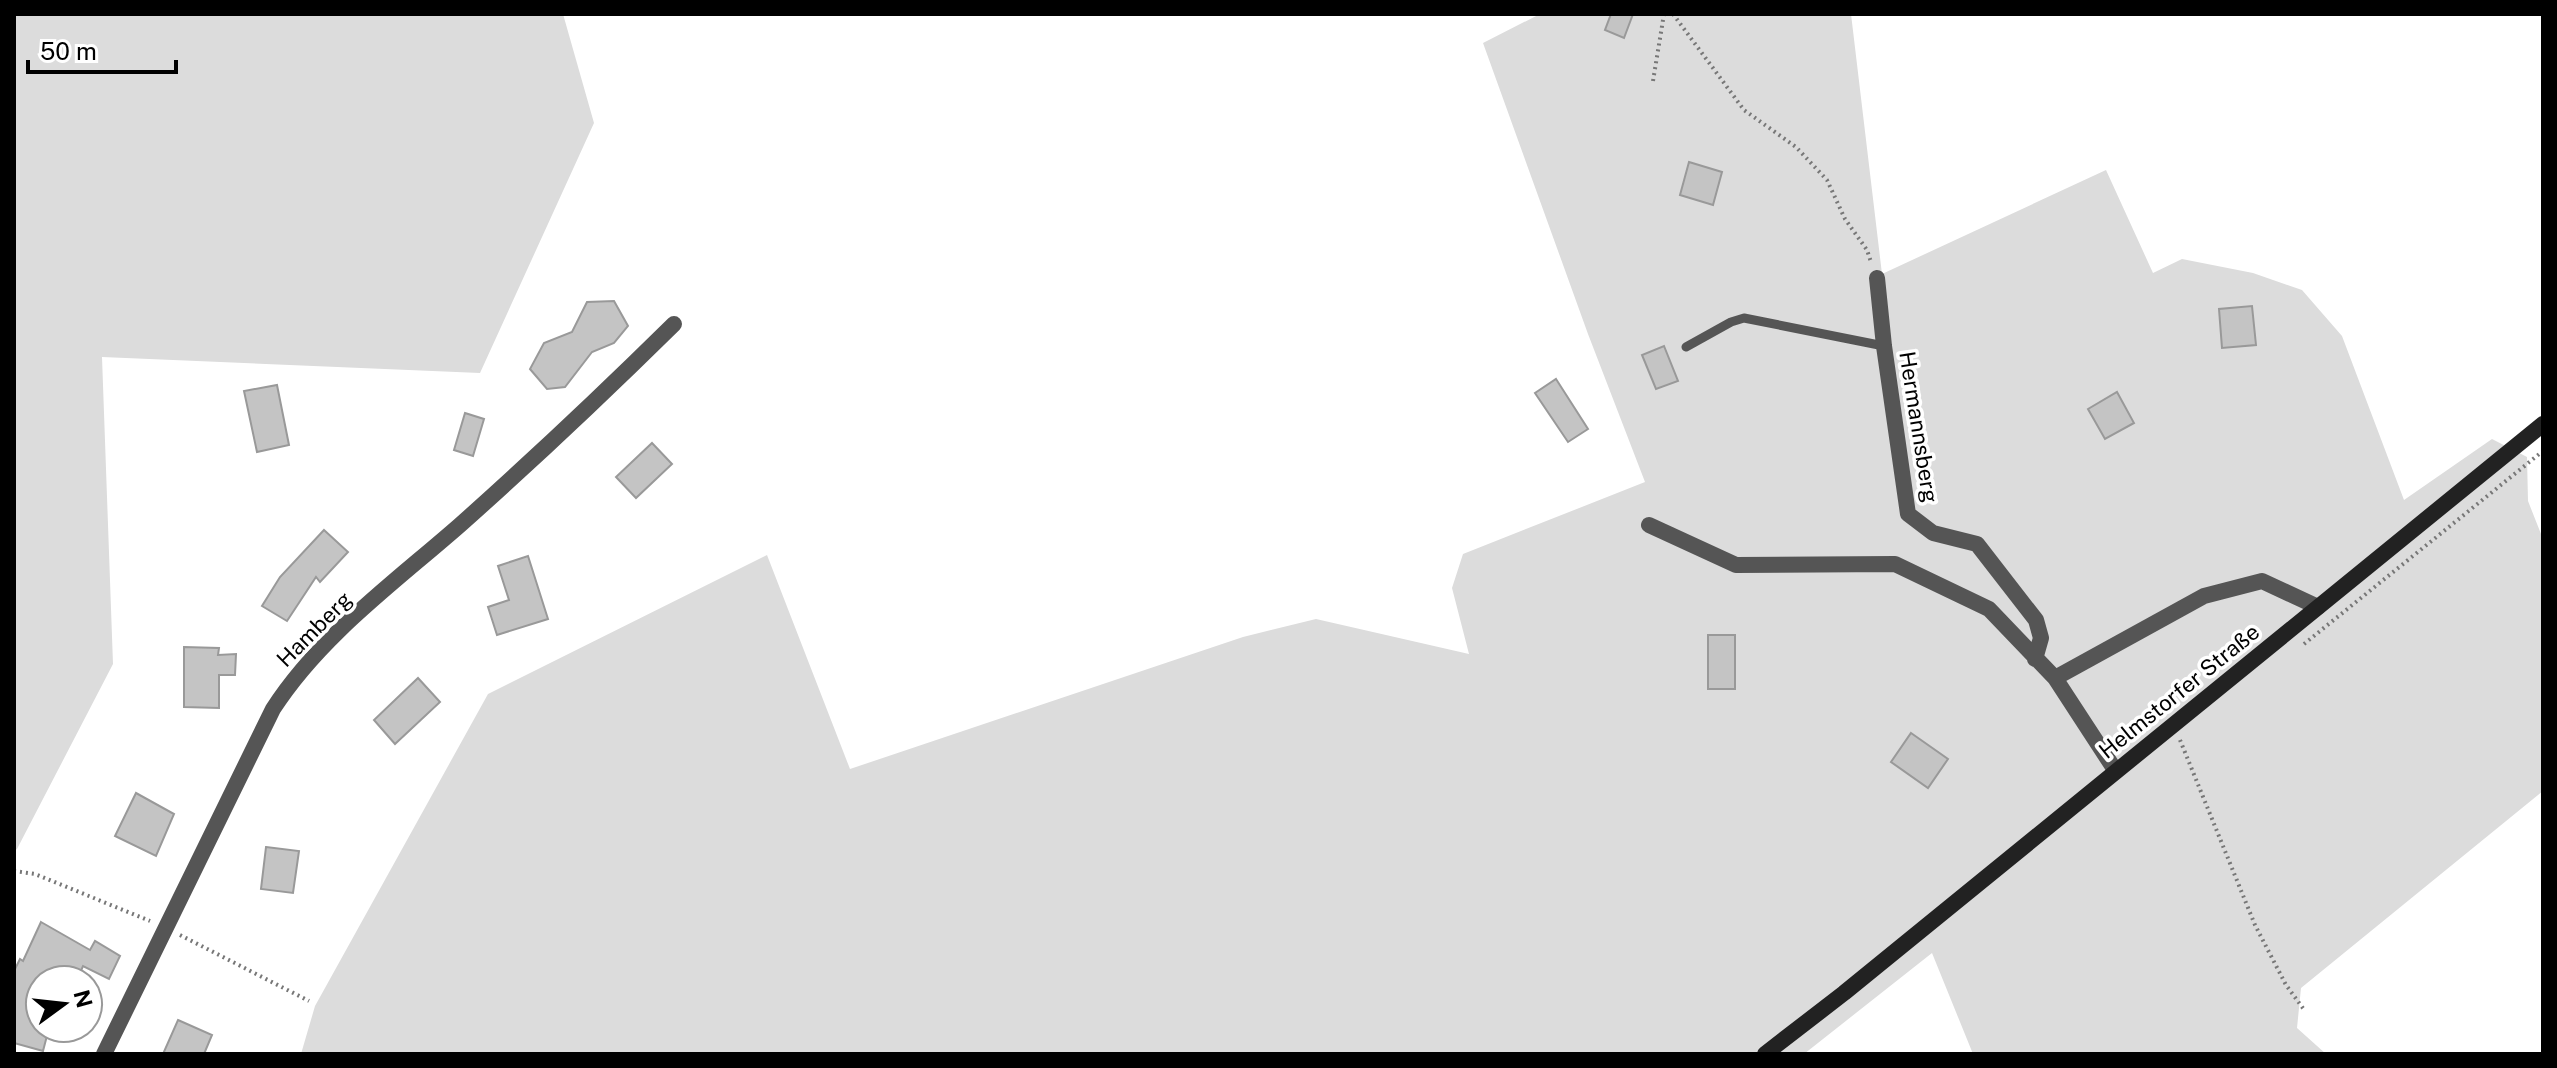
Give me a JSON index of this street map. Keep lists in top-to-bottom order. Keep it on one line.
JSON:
{"streets":{"main road":["Helmstorfer Straße"],"street":["Hermannsberg","Hamberg"]},"scale_bar":"50 m","north":"right"}
